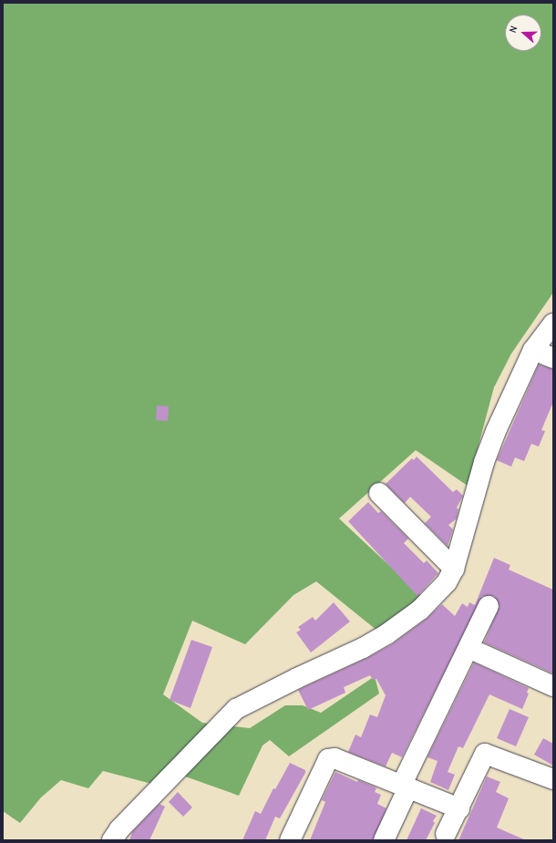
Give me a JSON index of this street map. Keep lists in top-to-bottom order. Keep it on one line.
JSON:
{"north":"left"}
